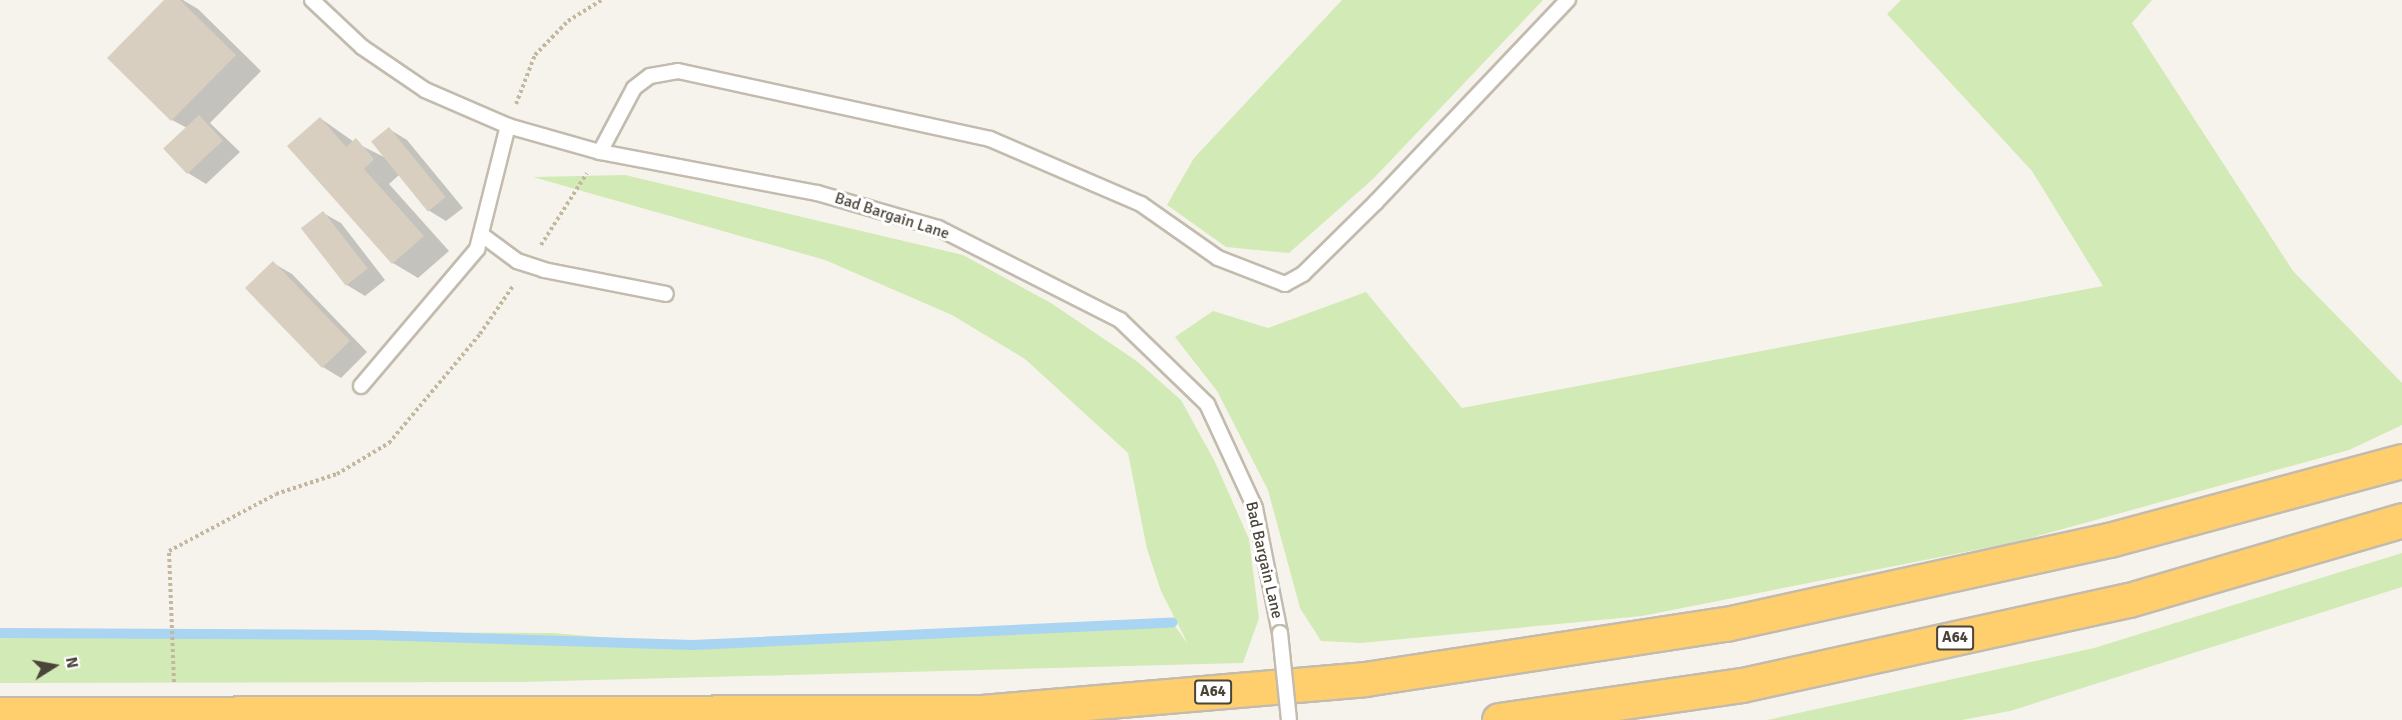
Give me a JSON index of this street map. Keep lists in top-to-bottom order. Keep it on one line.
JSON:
{"streets":{"highway":["A64"],"lane":["Bad Bargain Lane"]},"north":"right"}
